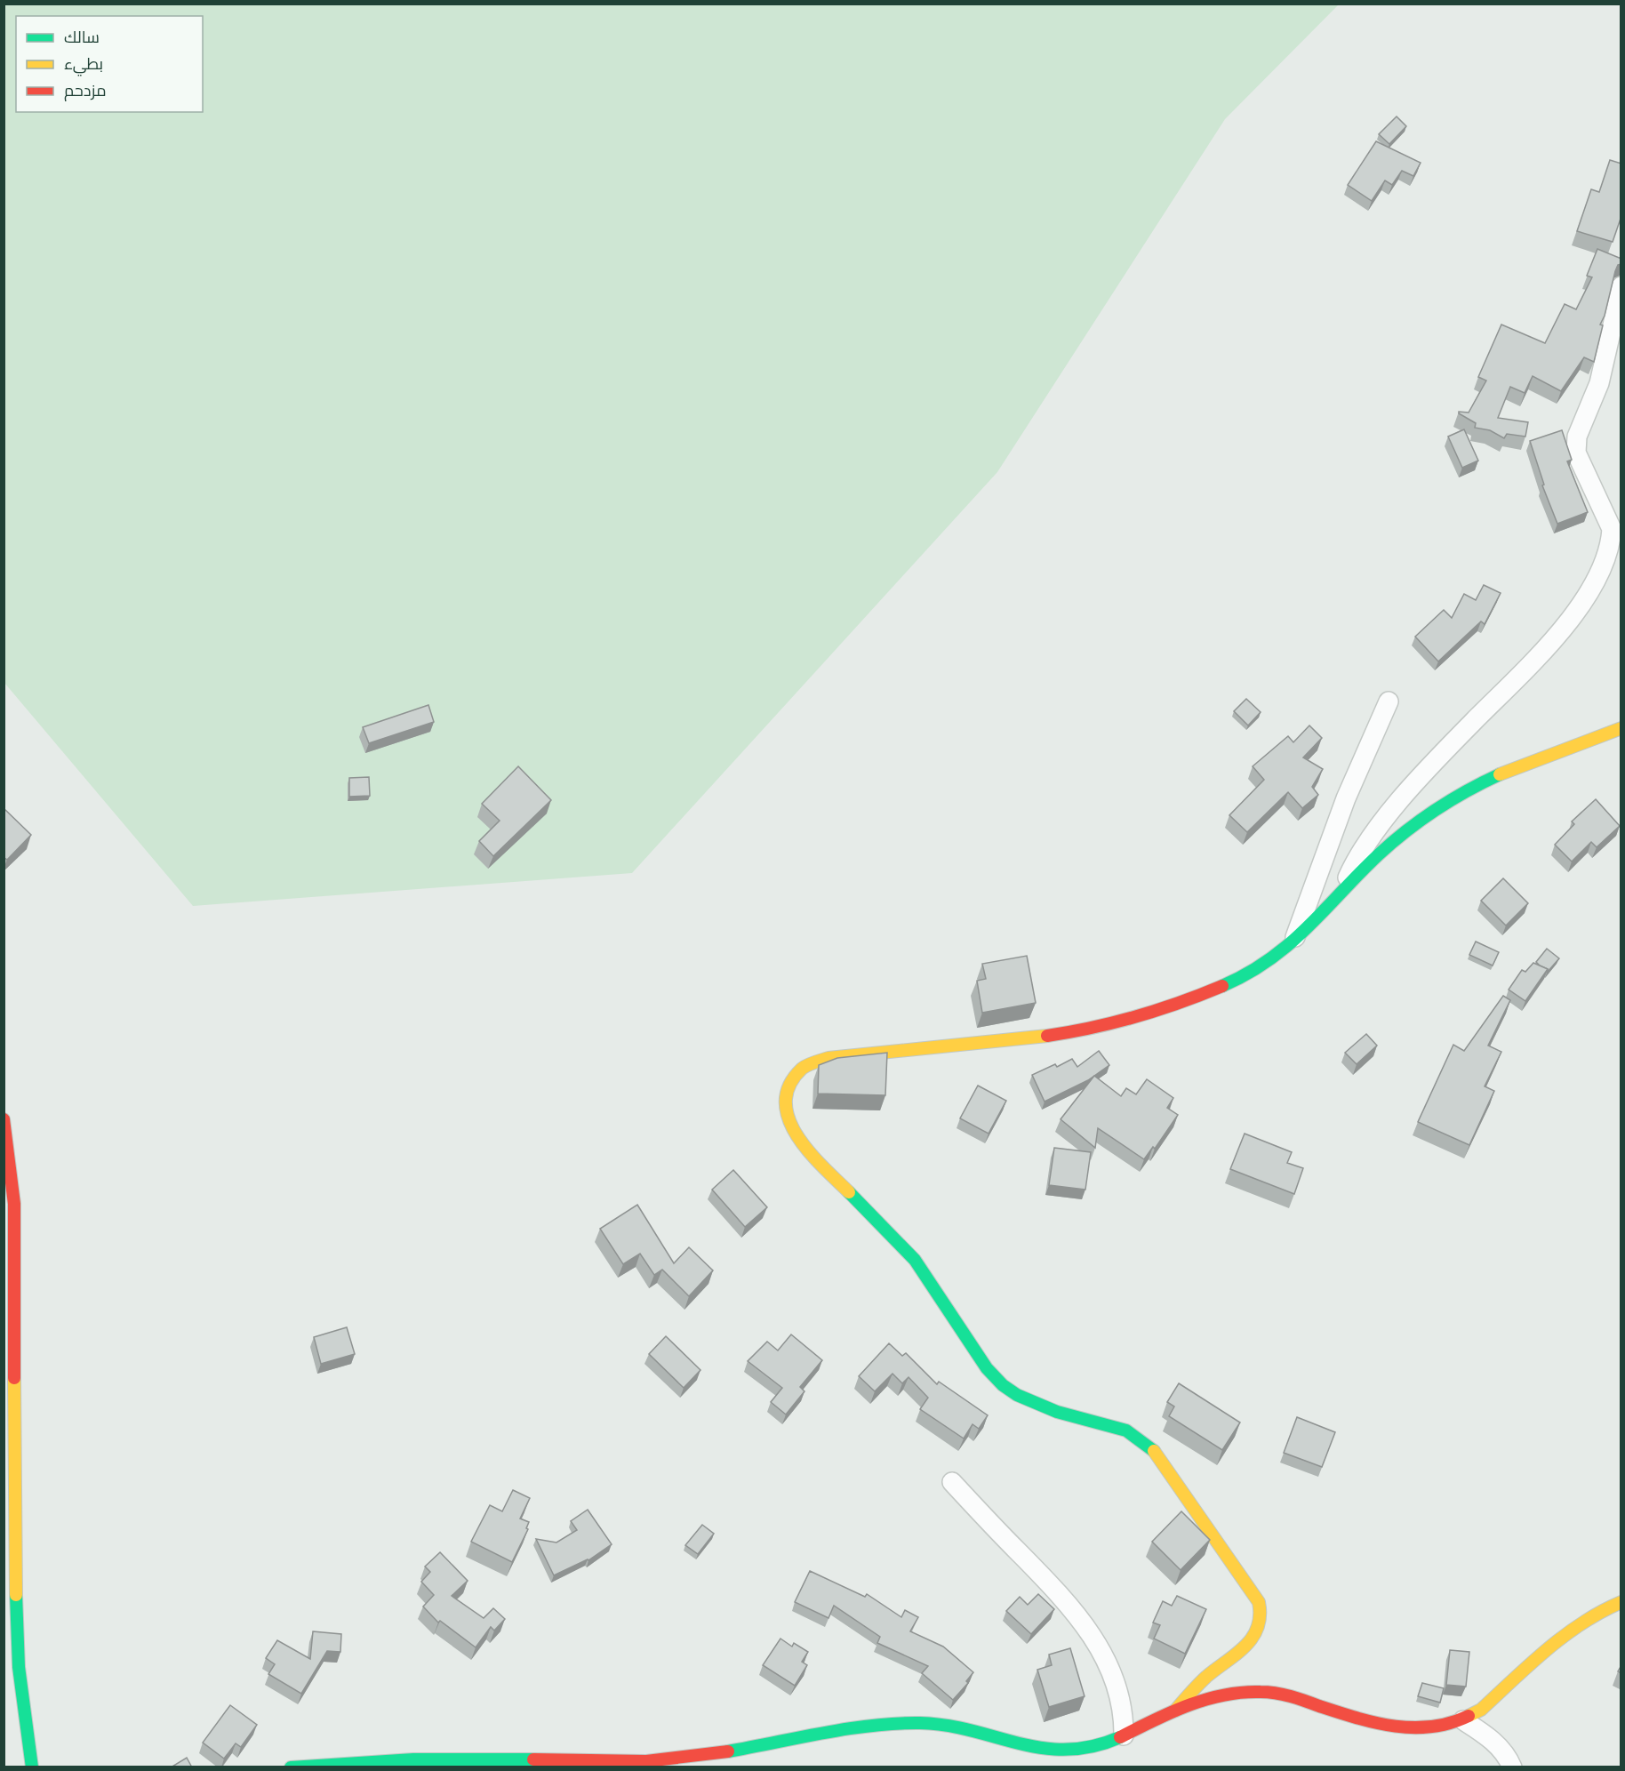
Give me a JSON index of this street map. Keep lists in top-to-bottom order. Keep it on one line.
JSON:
{"legend":["سالك","بطيء","مزدحم"]}
